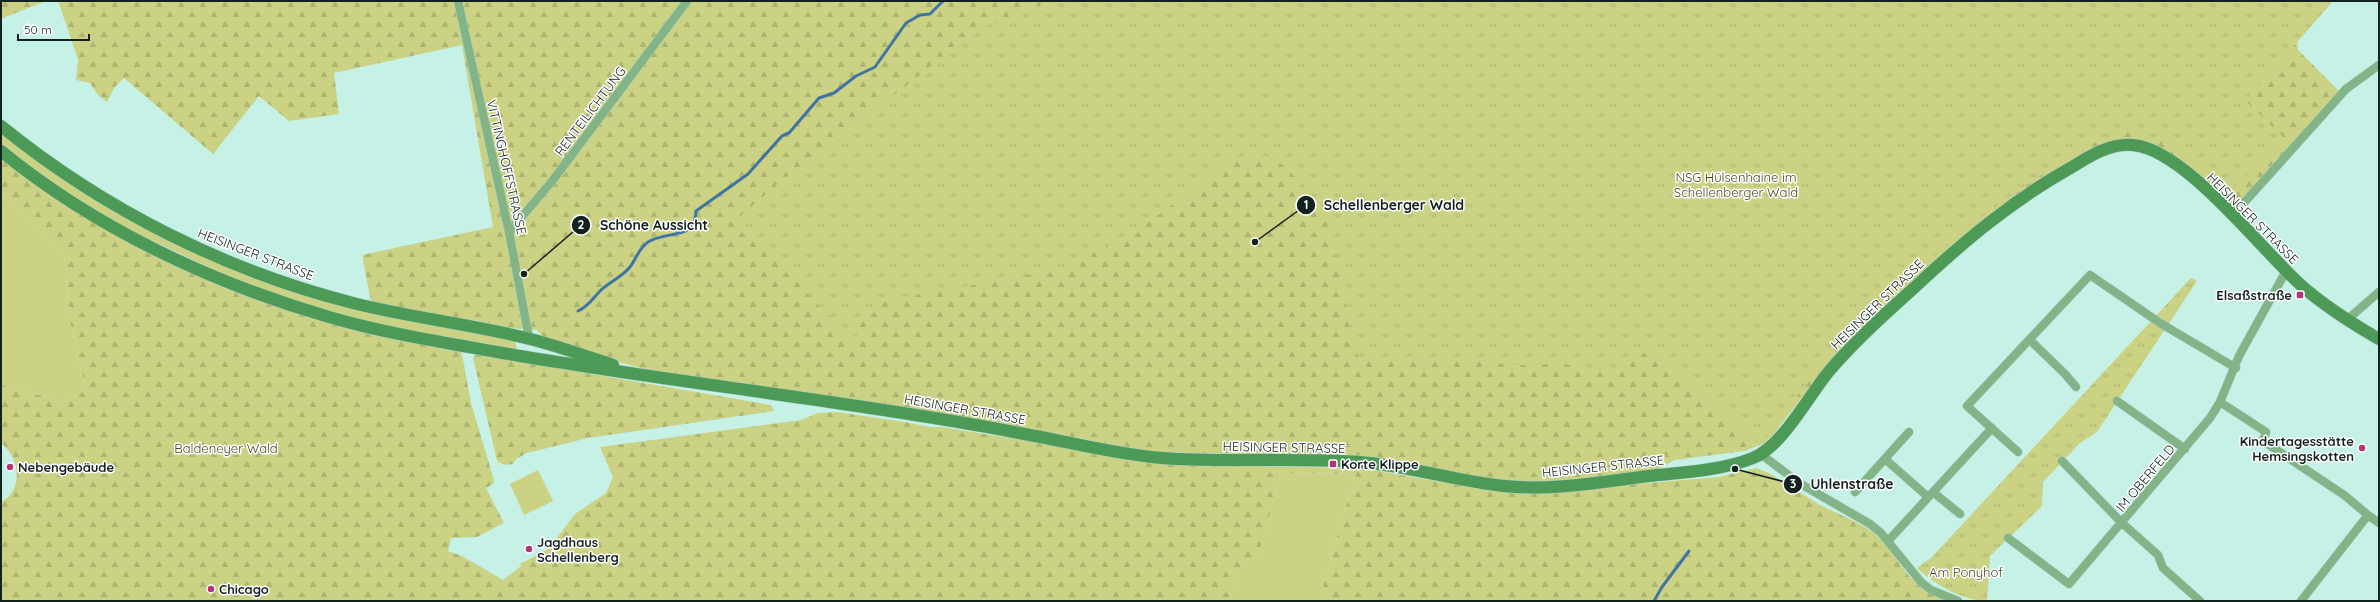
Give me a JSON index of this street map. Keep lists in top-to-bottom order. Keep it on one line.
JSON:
{"streets":{"main road":["HEISINGER STRASSE"],"street":["RENTEILICHTUNG","VITTINGHOFFSTRASSE","IM OBERFELD"]},"crossings":[["RENTEILICHTUNG","VITTINGHOFFSTRASSE"],["VITTINGHOFFSTRASSE","HEISINGER STRASSE"],["HEISINGER STRASSE","IM OBERFELD"]],"parks":["NSG Hülsenhaine im Schellenberger Wald","Baldeneyer Wald","Am Ponyhof"],"places":{"other":["Schellenberger Wald","Schöne Aussicht","Kindertagesstätte Hemsingskotten","Nebengebäude","Uhlenstraße","Jagdhaus Schellenberg","Chicago"],"transit":["Elsaßstraße","Korte Klippe"]},"scale_bar":"50 m"}
